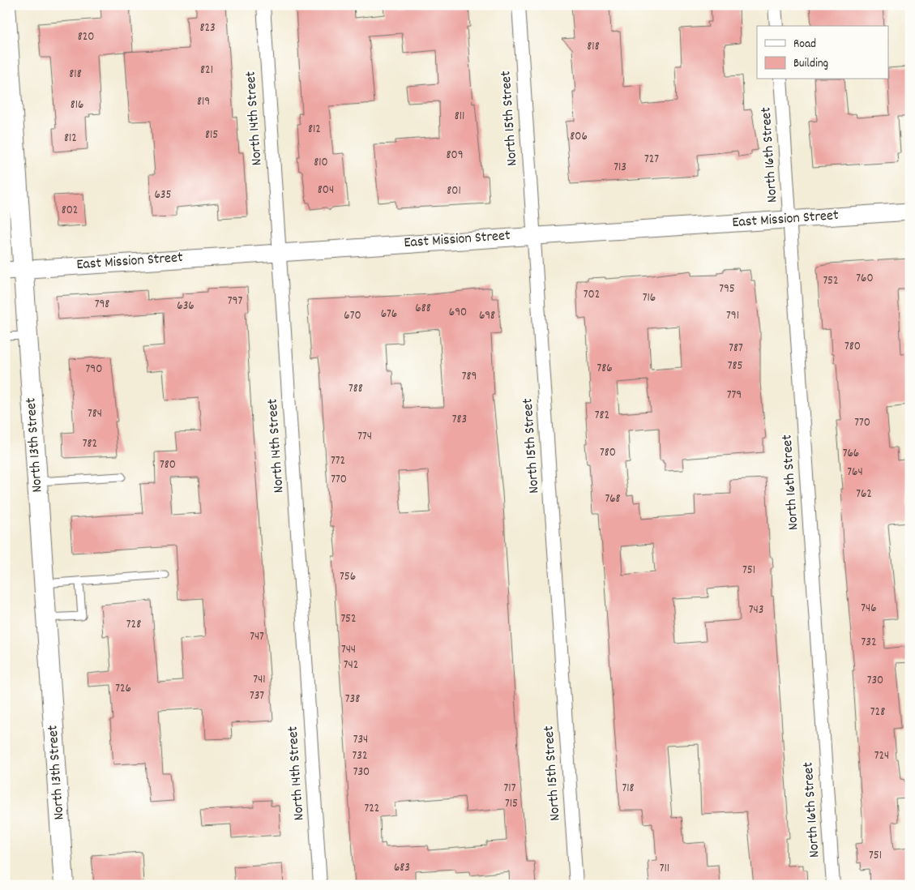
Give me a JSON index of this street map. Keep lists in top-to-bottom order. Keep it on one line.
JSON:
{"streets":{"main road":["North 13th Street"],"street":["North 14th Street","North 15th Street","North 16th Street","East Mission Street"]},"crossings":[["North 14th Street","East Mission Street"],["North 15th Street","East Mission Street"],["North 16th Street","East Mission Street"],["East Mission Street","North 13th Street"]],"house_numbers":["823","820","818","821","818","819","816","811","812","815","806","812","809","727","810","713","804","801","635","802","760","752","795","702","716","797","798","636","688","690","676","670","698","791","780","787","785","786","790","789","788","779","784","782","783","770","774","782","780","766","772","780","764","770","762","768","751","756","746","743","752","728","747","732","744","742","741","730","726","737","738","728","734","732","724","730","717","718","715","722","751","683","711"],"legend":["Road","Building"]}
